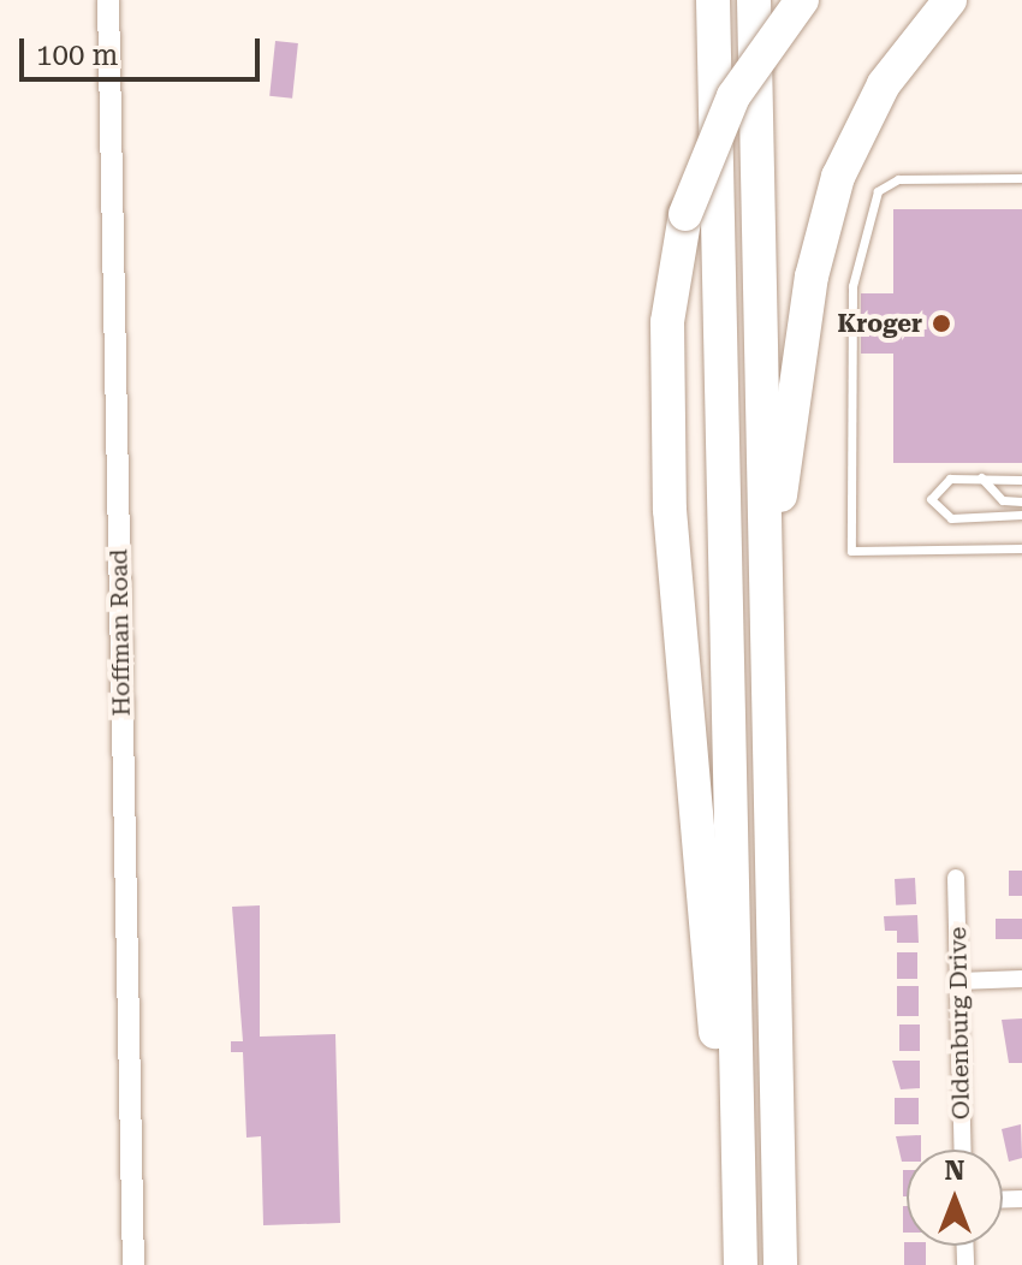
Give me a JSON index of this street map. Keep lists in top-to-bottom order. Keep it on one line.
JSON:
{"streets":{"street":["Hoffman Road","Oldenburg Drive"]},"places":["Kroger"],"scale_bar":"100 m","north":"top"}
